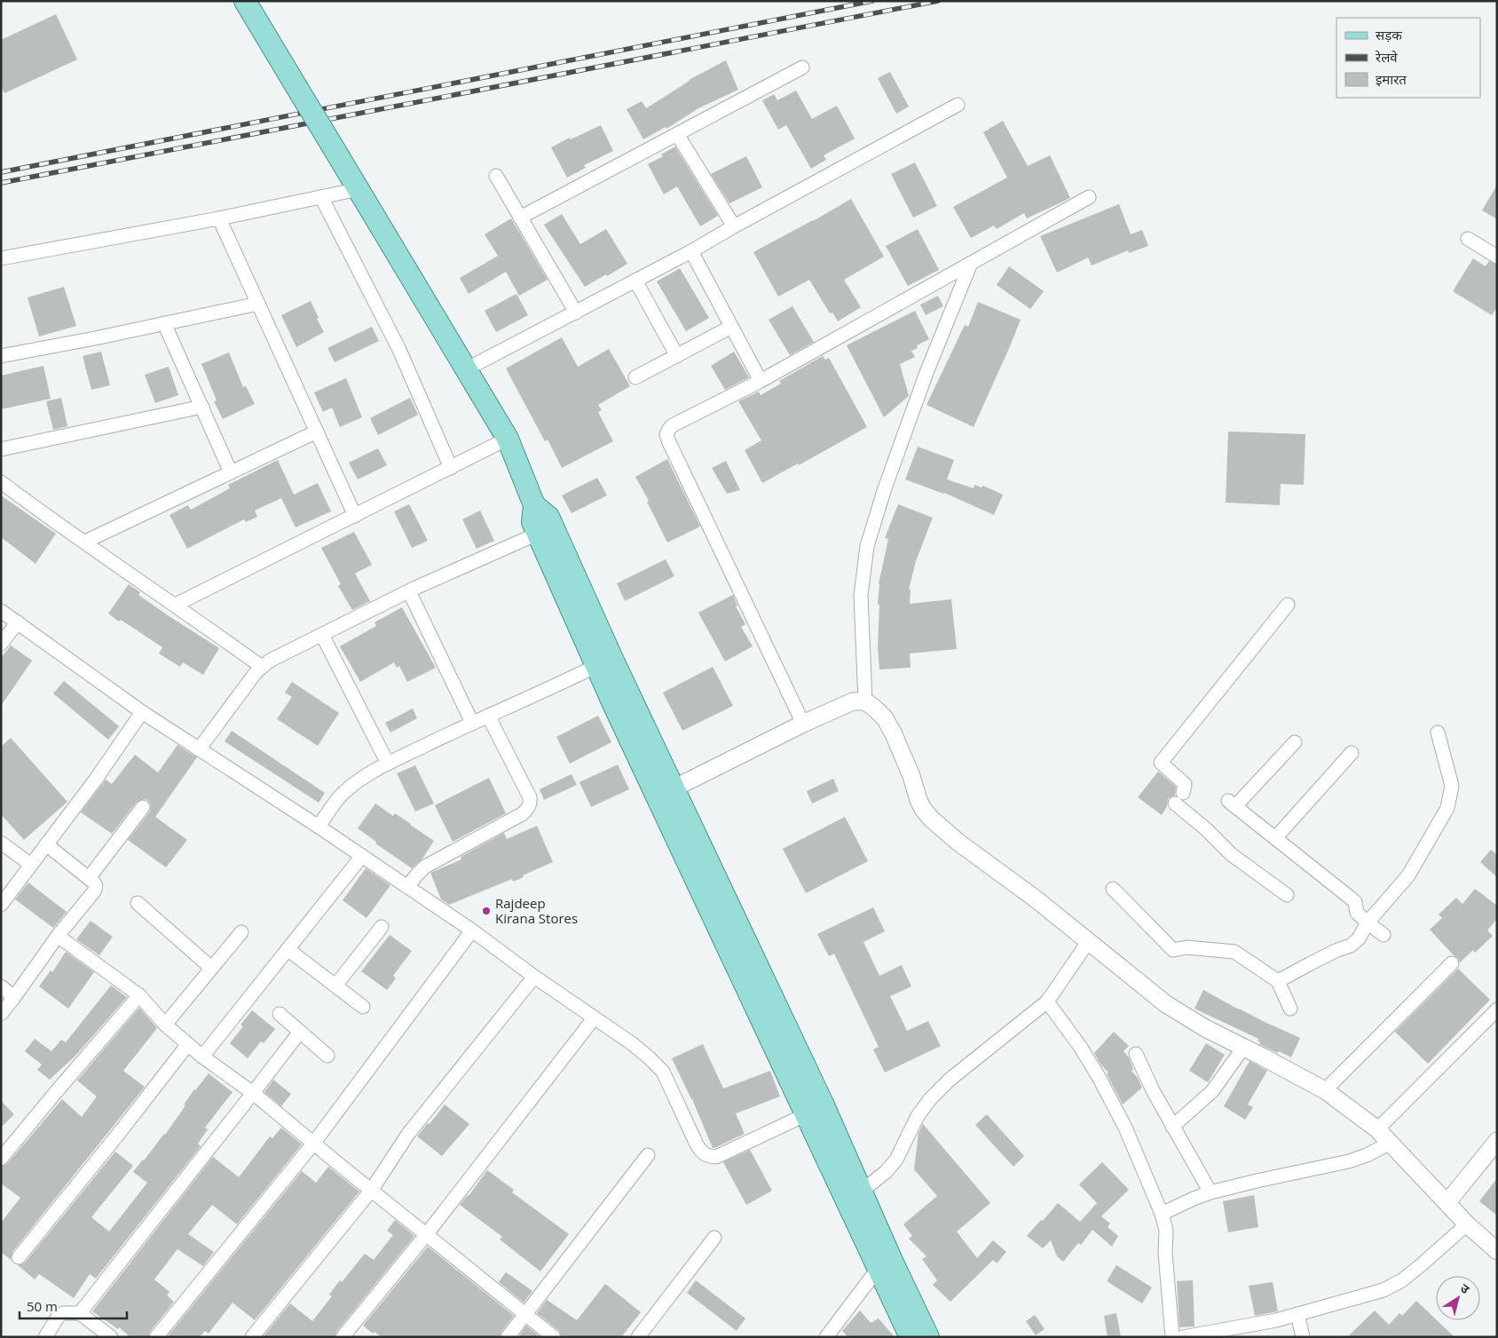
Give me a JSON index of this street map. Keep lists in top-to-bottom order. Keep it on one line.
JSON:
{"places":["Rajdeep Kirana Stores"],"legend":["सड़क","रेलवे","इमारत"],"scale_bar":"50 m","north":"top right"}
